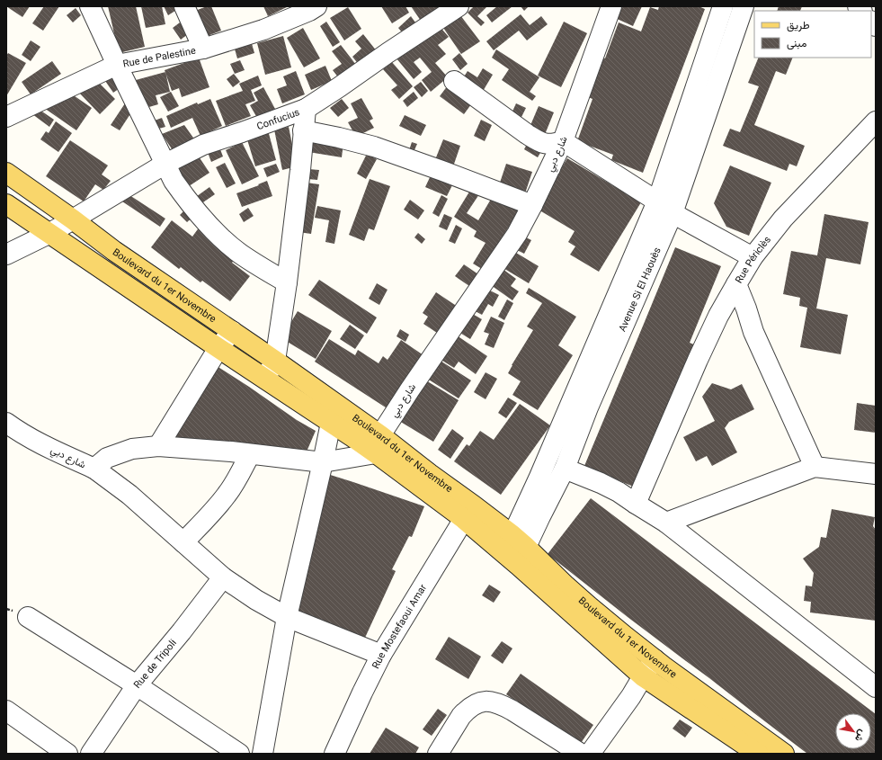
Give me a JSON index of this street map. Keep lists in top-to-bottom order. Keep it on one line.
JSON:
{"streets":{"main road":["Boulevard du 1er Novembre"],"street":["Rue de Palestine","Confucius","شارع دبي","Rue Périclès","Avenue Si El Haouès","Rue Mostefaoui Amar","Rue de Tripoli"]},"crossings":[["Confucius","Boulevard du 1er Novembre"],["شارع دبي","Boulevard du 1er Novembre"],["Boulevard du 1er Novembre","Avenue Si El Haouès"],["Boulevard du 1er Novembre","Rue Mostefaoui Amar"]],"legend":["طريق","مبنى"],"north":"bottom right"}
